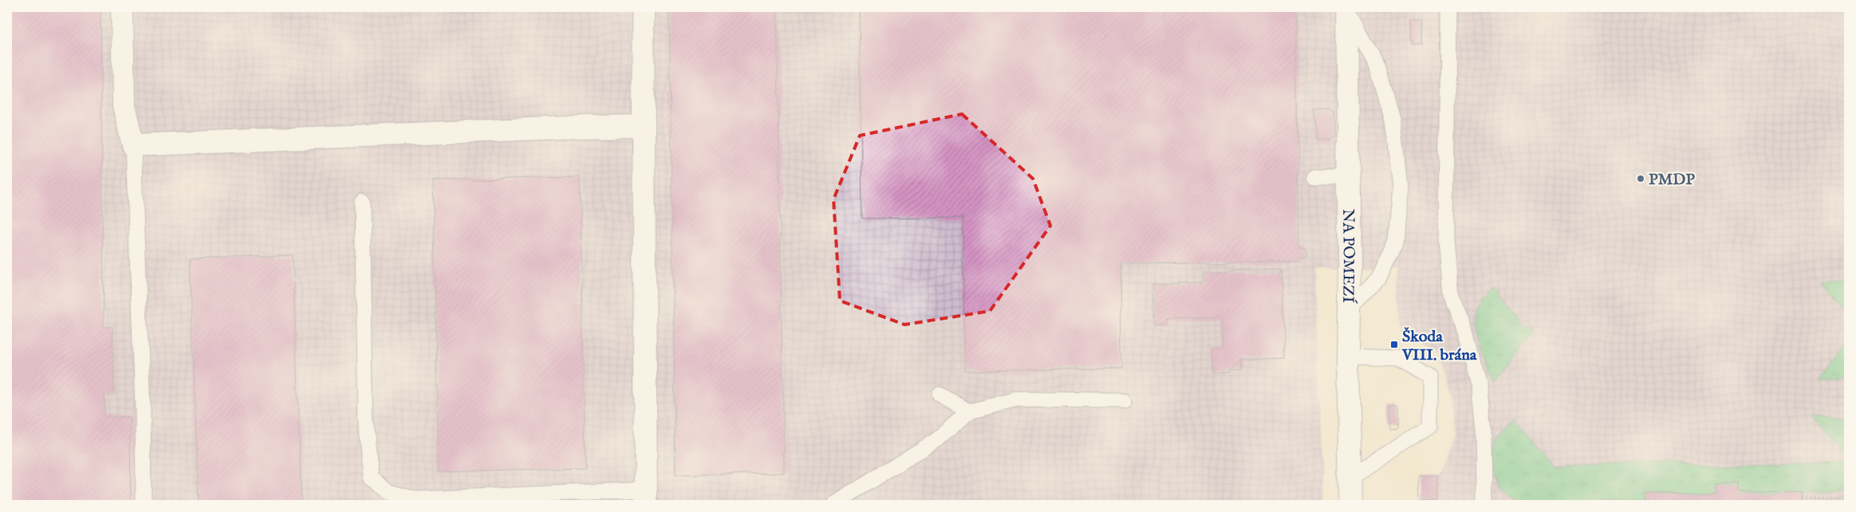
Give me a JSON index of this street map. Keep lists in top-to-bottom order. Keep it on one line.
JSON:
{"streets":{"street":["NA POMEZÍ"]},"places":{"other":["PMDP"],"transit":["Škoda VIII. brána"]}}
